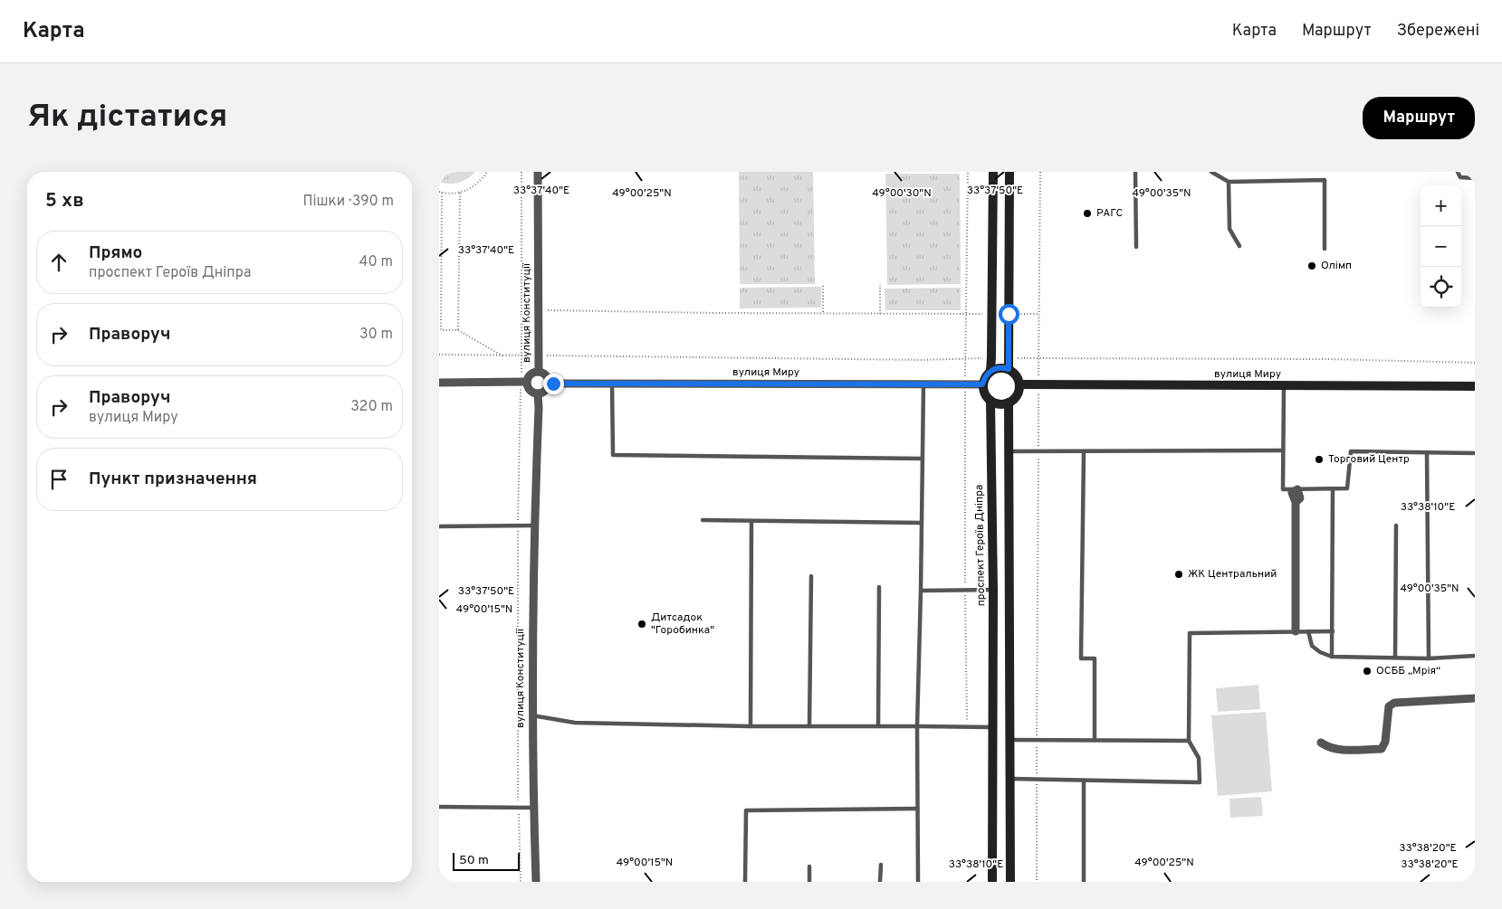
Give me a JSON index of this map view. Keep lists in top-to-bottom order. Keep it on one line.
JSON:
{"streets":{"street":["вулиця Конституції","вулиця Миру","проспект Героїв Дніпра"]},"crossings":[["вулиця Конституції","вулиця Миру"],["вулиця Миру","проспект Героїв Дніпра"]],"places":["РАГС","Олімп","Торговий Центр","ЖК Центральний","Дитсадок \"Горобинка\"","ОСББ „Мрія“"],"scale_bar":"50 m","page":{"header":"Карта","nav":["Карта","Маршрут","Збережені"],"buttons":"Маршрут","title":"Як дістатися","heading":["5 хв","Пішки · 390 m"],"map_buttons":["+","−"],"list":[["Прямо","проспект Героїв Дніпра","40 m"],["Праворуч","30 m"],["Праворуч","вулиця Миру","320 m"],"Пункт призначення"],"scale":"50 m"},"coordinates":["33°37'40\"E","33°37'50\"E","49°00'25\"N","49°00'30\"N","49°00'35\"N","33°38'10\"E","49°00'15\"N","33°38'20\"E"]}
